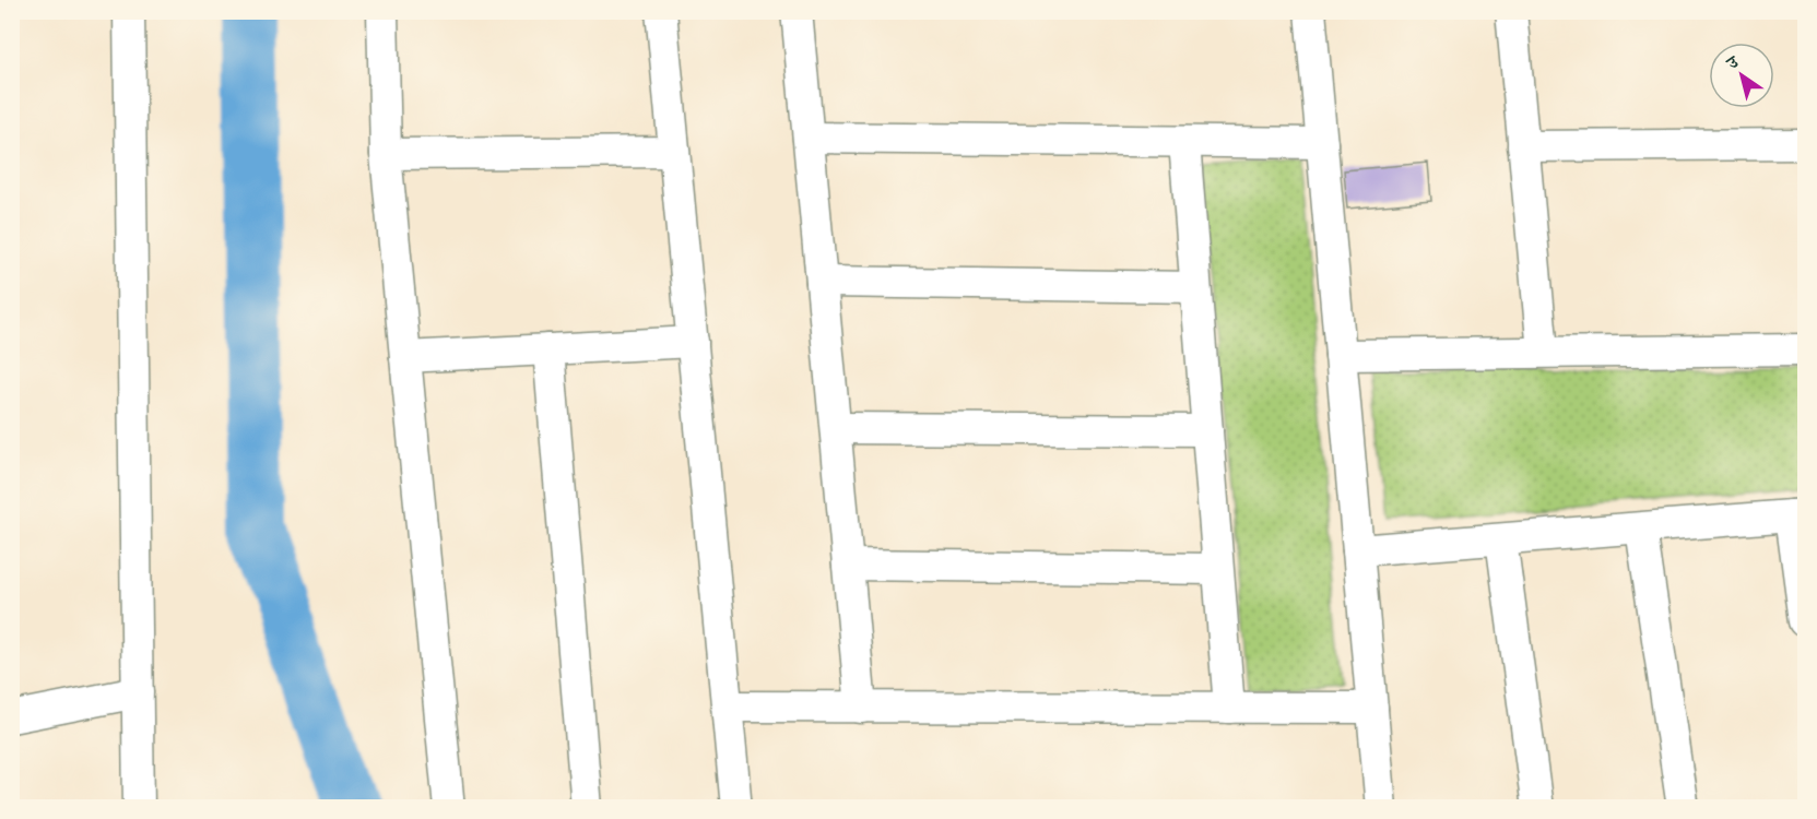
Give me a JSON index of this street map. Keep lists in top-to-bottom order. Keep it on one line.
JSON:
{"north":"top left"}
